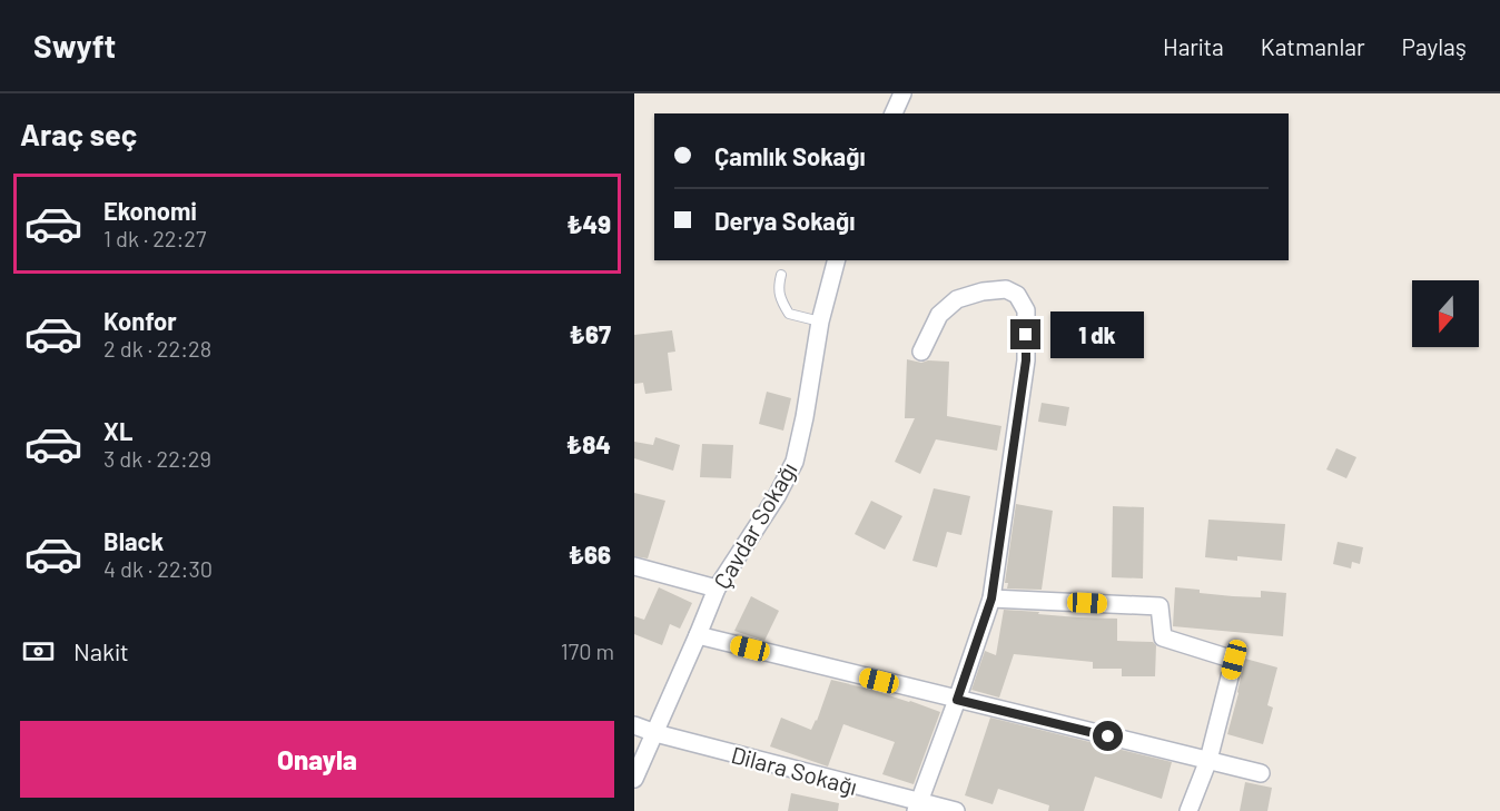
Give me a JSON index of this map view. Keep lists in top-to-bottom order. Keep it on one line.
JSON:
{"streets":{"street":["Çavdar Sokağı","Dilara Sokağı"]},"crossings":[["Çavdar Sokağı","Dilara Sokağı"]],"north":"bottom","page":{"header":"Swyft","nav":["Harita","Katmanlar","Paylaş"],"heading":"Araç seç","banner":["Çamlık Sokağı","Derya Sokağı"],"list":[{"name":"Ekonomi","note":"1 dk · 22:27","value":"₺49"},{"name":"Konfor","note":"2 dk · 22:28","value":"₺67"},{"name":"XL","note":"3 dk · 22:29","value":"₺84"},{"name":"Black","note":"4 dk · 22:30","value":"₺66"}],"bubble":"1 dk","pay":["Nakit","170 m"],"buttons":"Onayla"}}
